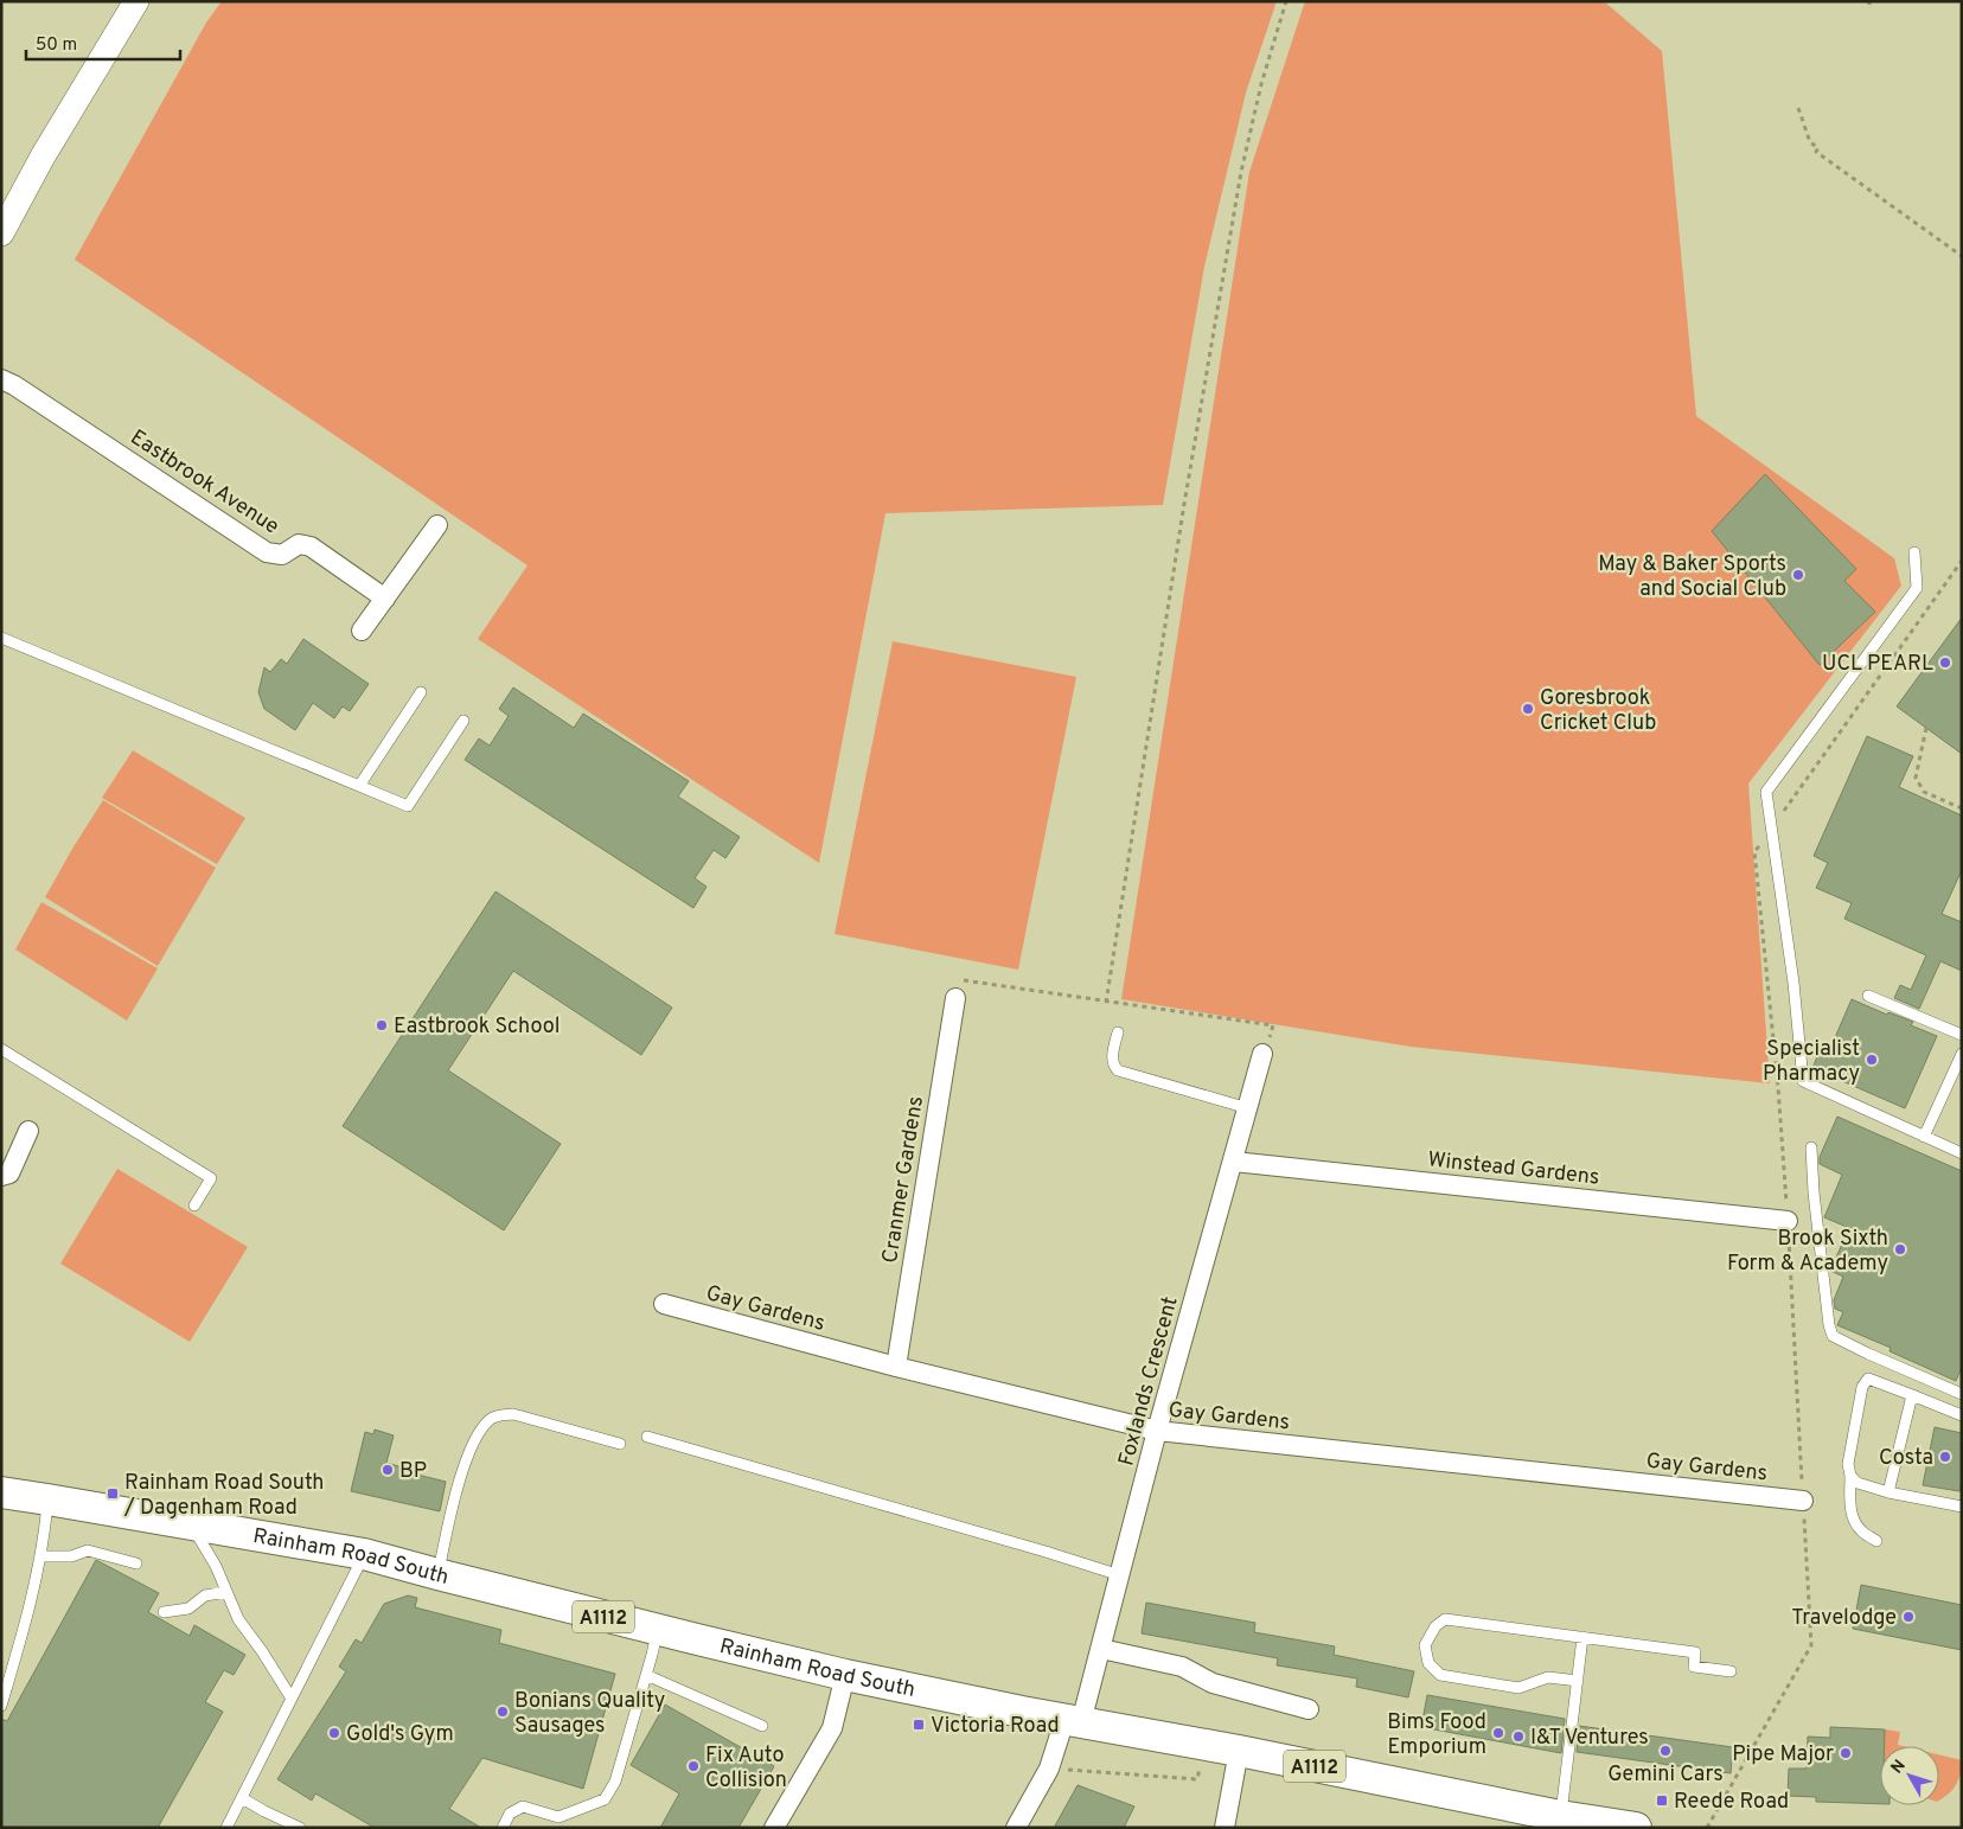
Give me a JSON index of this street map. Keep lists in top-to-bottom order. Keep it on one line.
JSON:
{"streets":{"main road":["Rainham Road South","A1112"],"street":["Eastbrook Avenue","Winstead Gardens","Cranmer Gardens","Gay Gardens","Foxlands Crescent"]},"crossings":[["Winstead Gardens","Foxlands Crescent"],["Cranmer Gardens","Gay Gardens"],["Gay Gardens","Foxlands Crescent"],["Foxlands Crescent","Rainham Road South"]],"places":{"other":["May & Baker Sports and Social Club","UCL PEARL","Goresbrook Cricket Club","Eastbrook School","Specialist Pharmacy","Brook Sixth Form & Academy","Costa","BP","Travelodge","Bonians Quality Sausages","Gold's Gym","Bims Food Emporium","I&T Ventures","Gemini Cars","Pipe Major","Fix Auto Collision"],"transit":["Rainham Road South / Dagenham Road","Victoria Road","Reede Road"]},"scale_bar":"50 m","north":"top left"}
